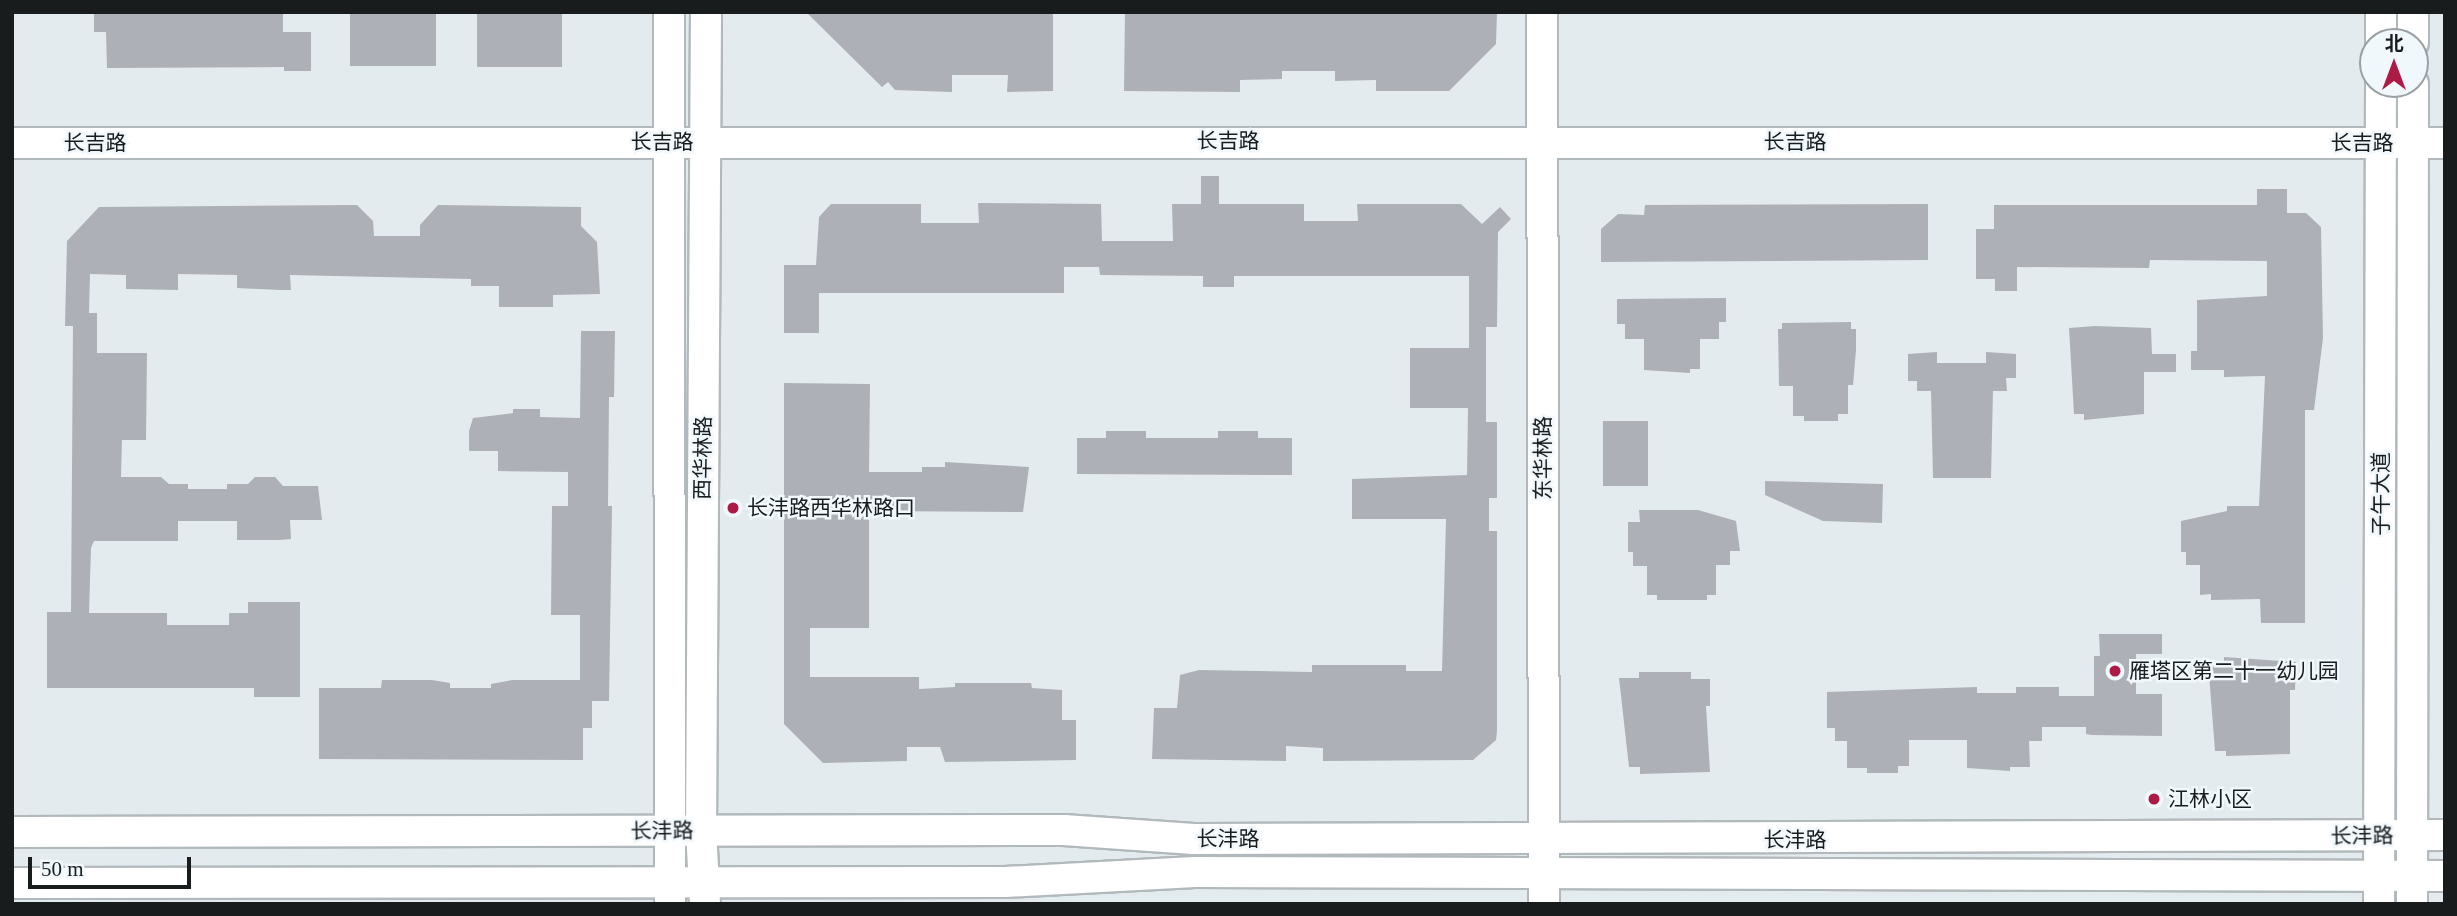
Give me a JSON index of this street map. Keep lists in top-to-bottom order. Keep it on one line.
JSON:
{"streets":{"street":["长吉路","西华林路","东华林路","子午大道","长沣路"]},"crossings":[["长吉路","西华林路"],["长吉路","东华林路"],["长吉路","子午大道"],["西华林路","长沣路"],["东华林路","长沣路"],["子午大道","长沣路"]],"places":["长沣路西华林路口","雁塔区第二十一幼儿园","江林小区"],"scale_bar":"50 m","north":"top"}
